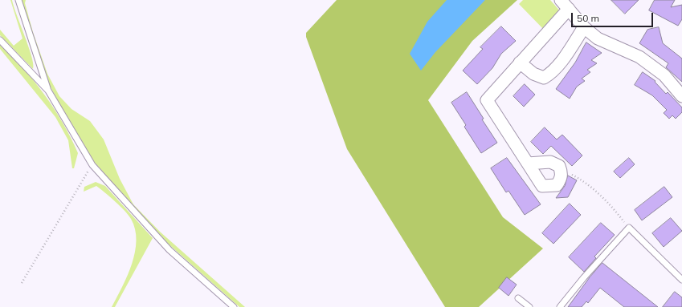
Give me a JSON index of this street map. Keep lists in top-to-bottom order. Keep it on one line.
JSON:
{"scale_bar":"50 m"}
